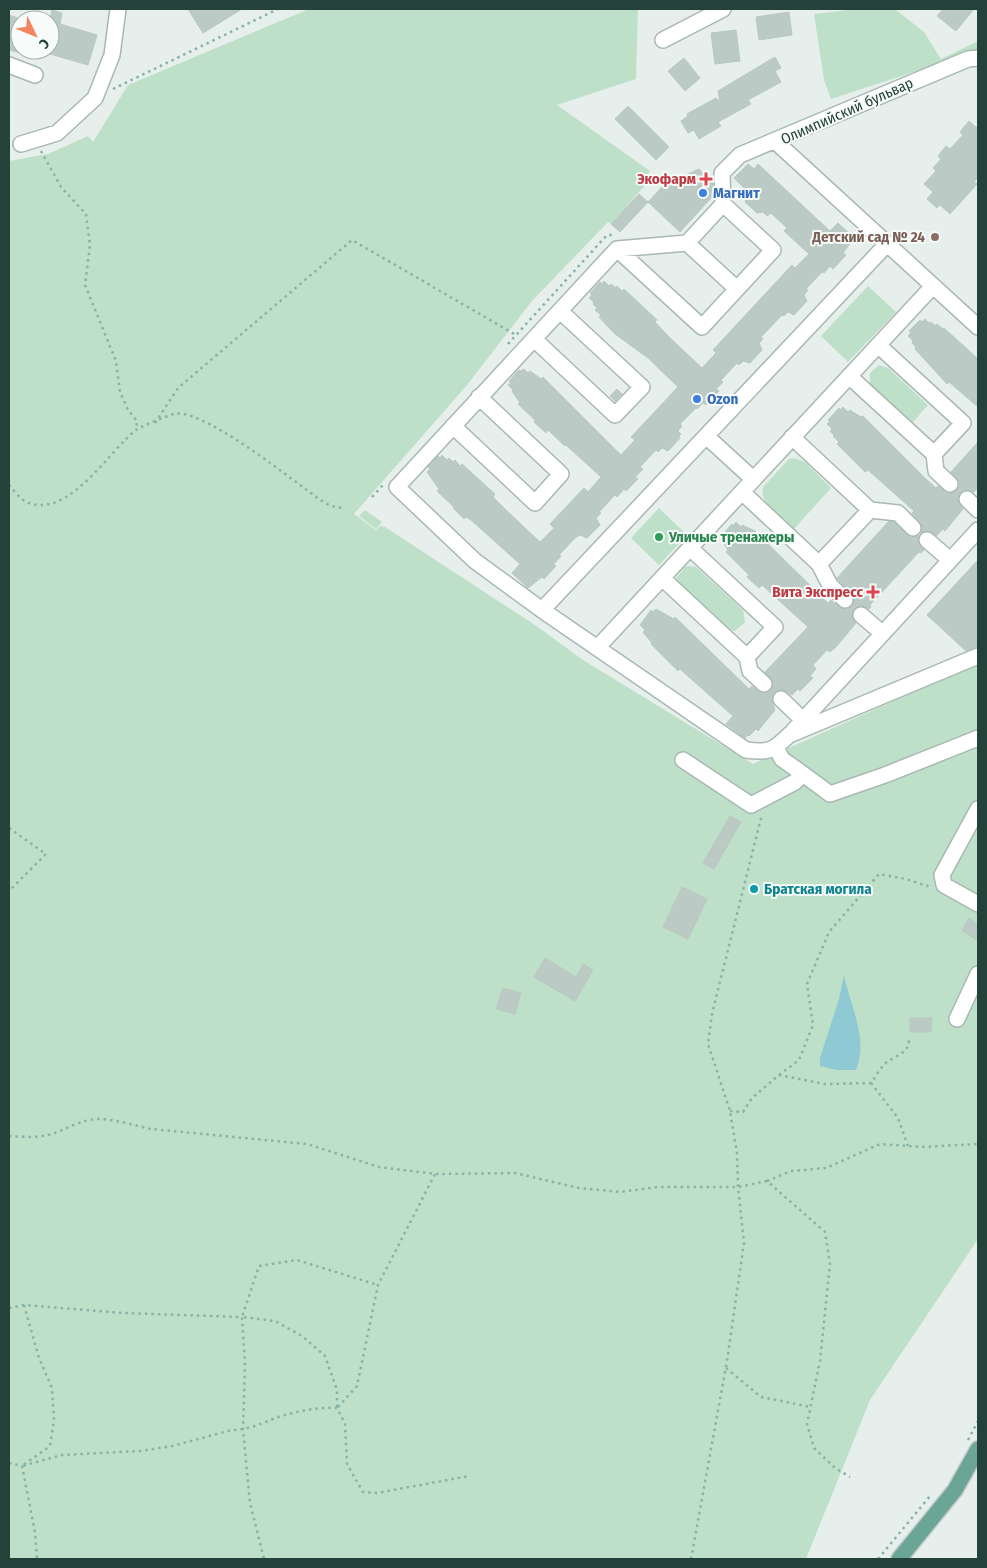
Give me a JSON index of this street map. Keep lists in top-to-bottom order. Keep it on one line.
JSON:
{"streets":{"street":["Олимпийский бульвар"]},"places":{"health":["Экофарм","Вита Экспресс"],"other":["Магнит","Детский сад № 24","Ozon","Уличые тренажеры","Братская могила"]},"north":"bottom right"}
